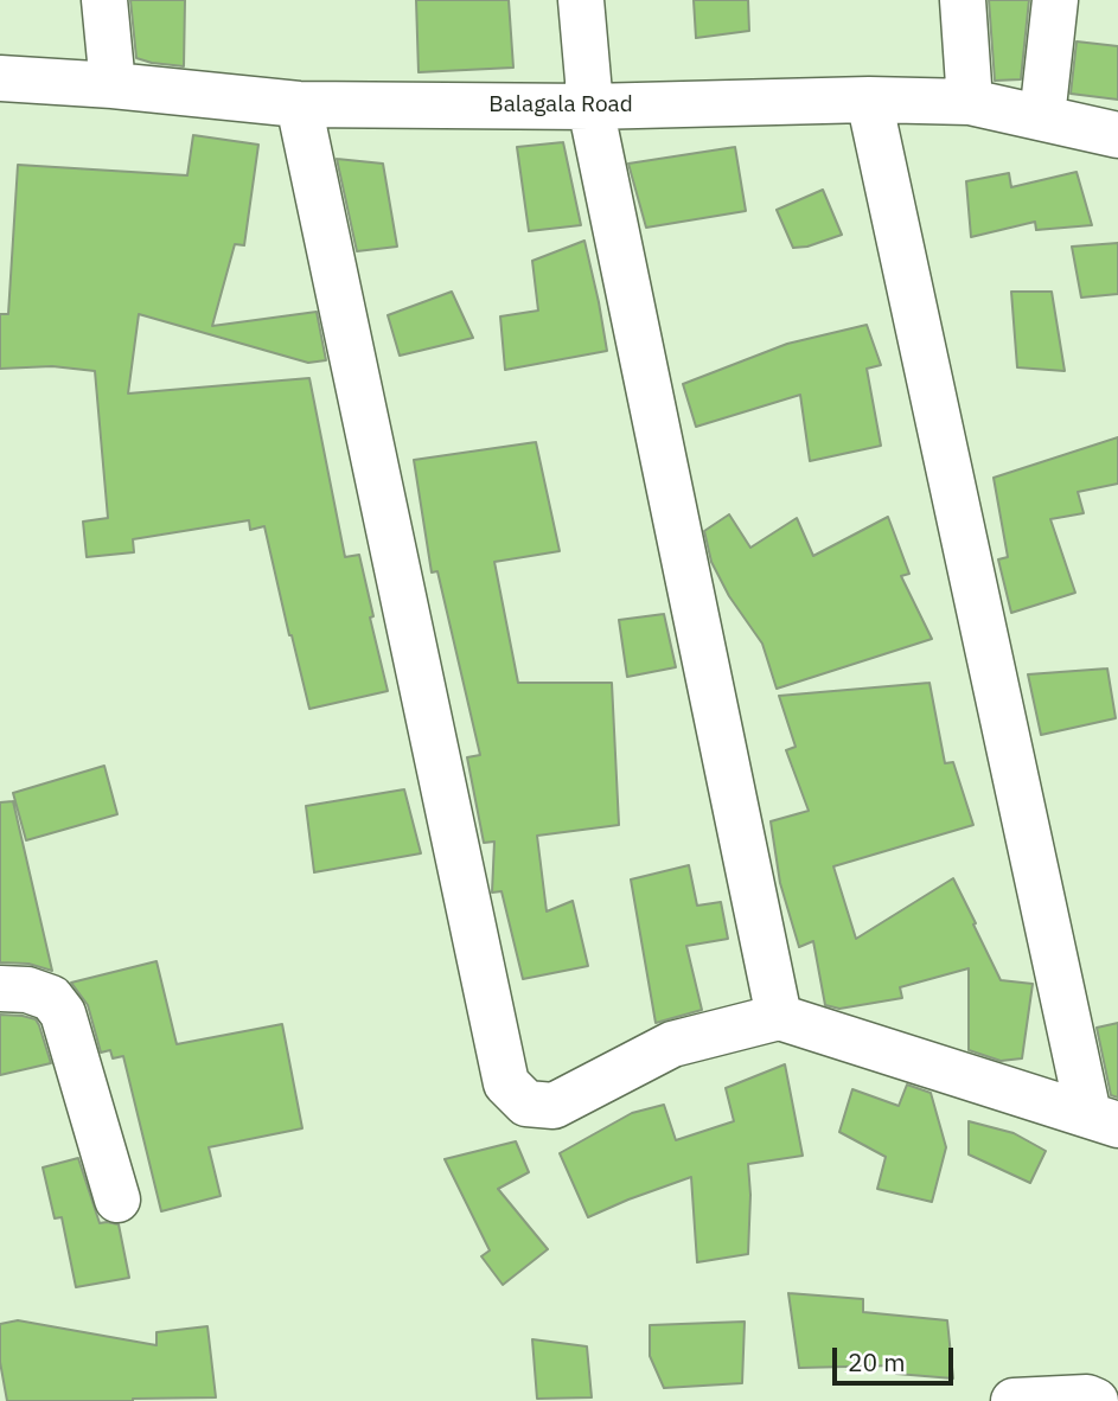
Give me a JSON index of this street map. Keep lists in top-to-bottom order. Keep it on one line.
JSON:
{"streets":{"street":["Balagala Road"]},"scale_bar":"20 m"}
